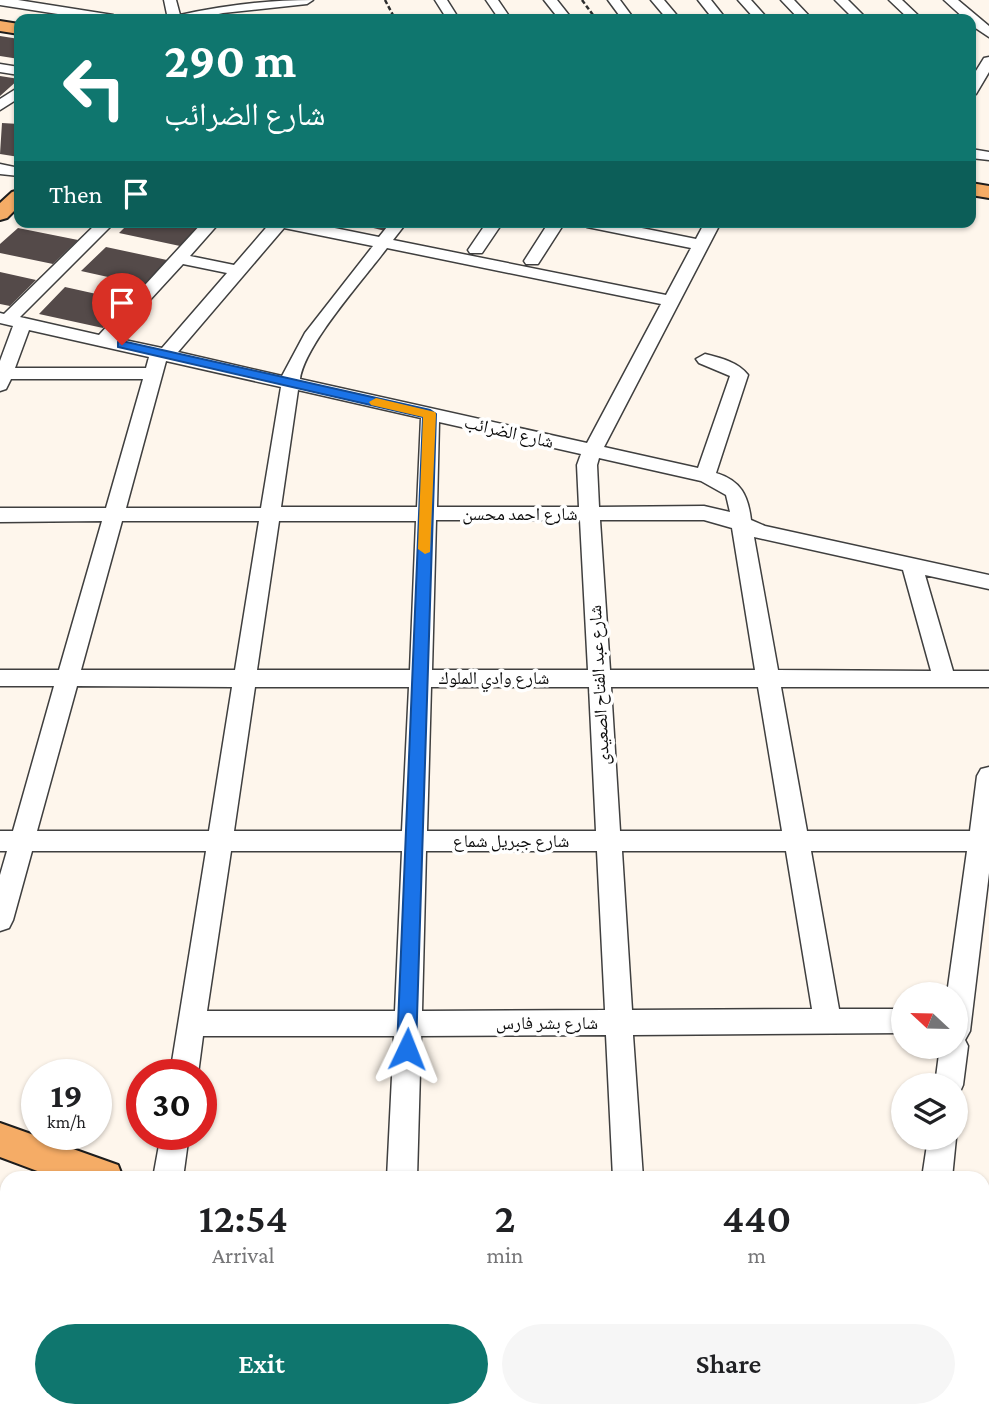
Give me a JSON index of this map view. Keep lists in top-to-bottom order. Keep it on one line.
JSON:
{"streets":{"street":["شارع الضرائب","شارع احمد محسن","شارع وادي الملوك","شارع عبد الفتاح الصعيدى","شارع جبريل شماع","شارع بشر فارس"]},"crossings":[["شارع الضرائب","شارع احمد محسن"],["شارع الضرائب","شارع عبد الفتاح الصعيدى"],["شارع احمد محسن","شارع عبد الفتاح الصعيدى"],["شارع وادي الملوك","شارع عبد الفتاح الصعيدى"],["شارع عبد الفتاح الصعيدى","شارع جبريل شماع"],["شارع عبد الفتاح الصعيدى","شارع بشر فارس"]],"north":"left","page":{"turn":["290 m","شارع الضرائب"],"then":"Then","speed":"19 km/h","limit":"30","eta":["12:54","Arrival","2","min","440","m"],"buttons":["Exit","Share"]}}
